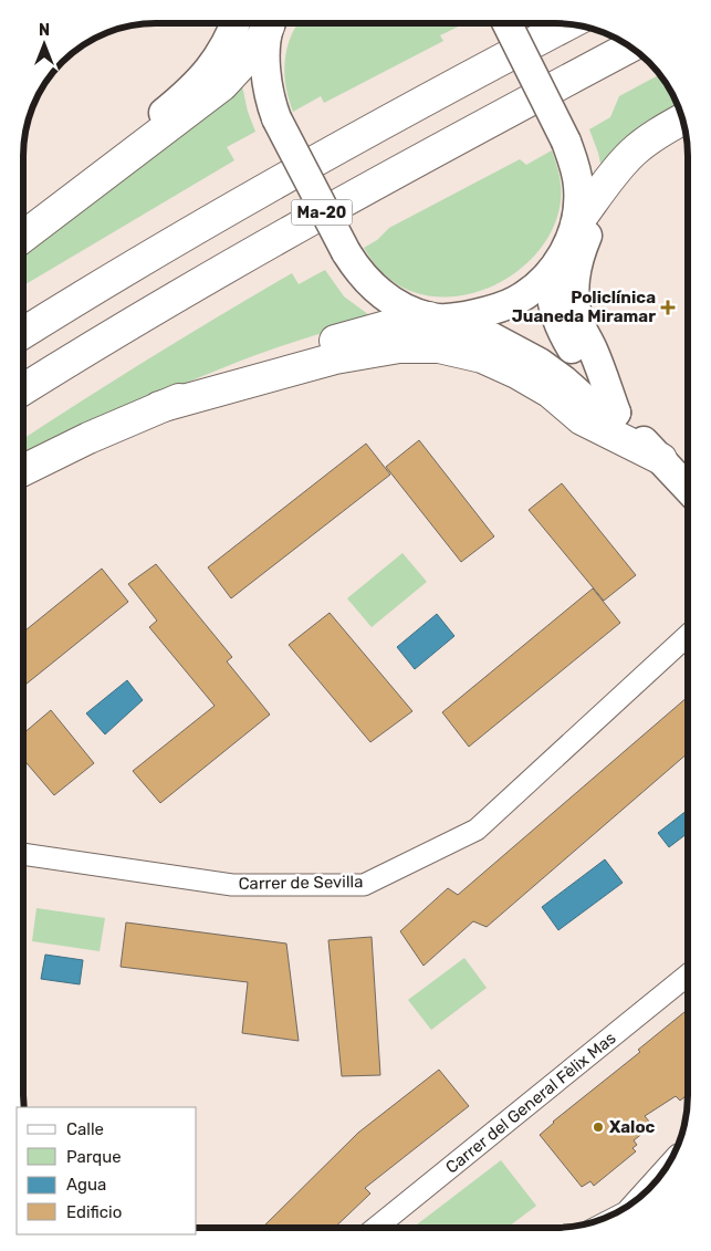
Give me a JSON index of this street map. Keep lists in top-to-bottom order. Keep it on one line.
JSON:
{"streets":{"highway":["Ma-20"],"street":["Carrer de Sevilla","Carrer del General Fèlix Mas"]},"places":{"health":["Policlínica Juaneda Miramar"],"other":["Xaloc"]},"legend":["Calle","Parque","Agua","Edificio"],"north":"top"}
